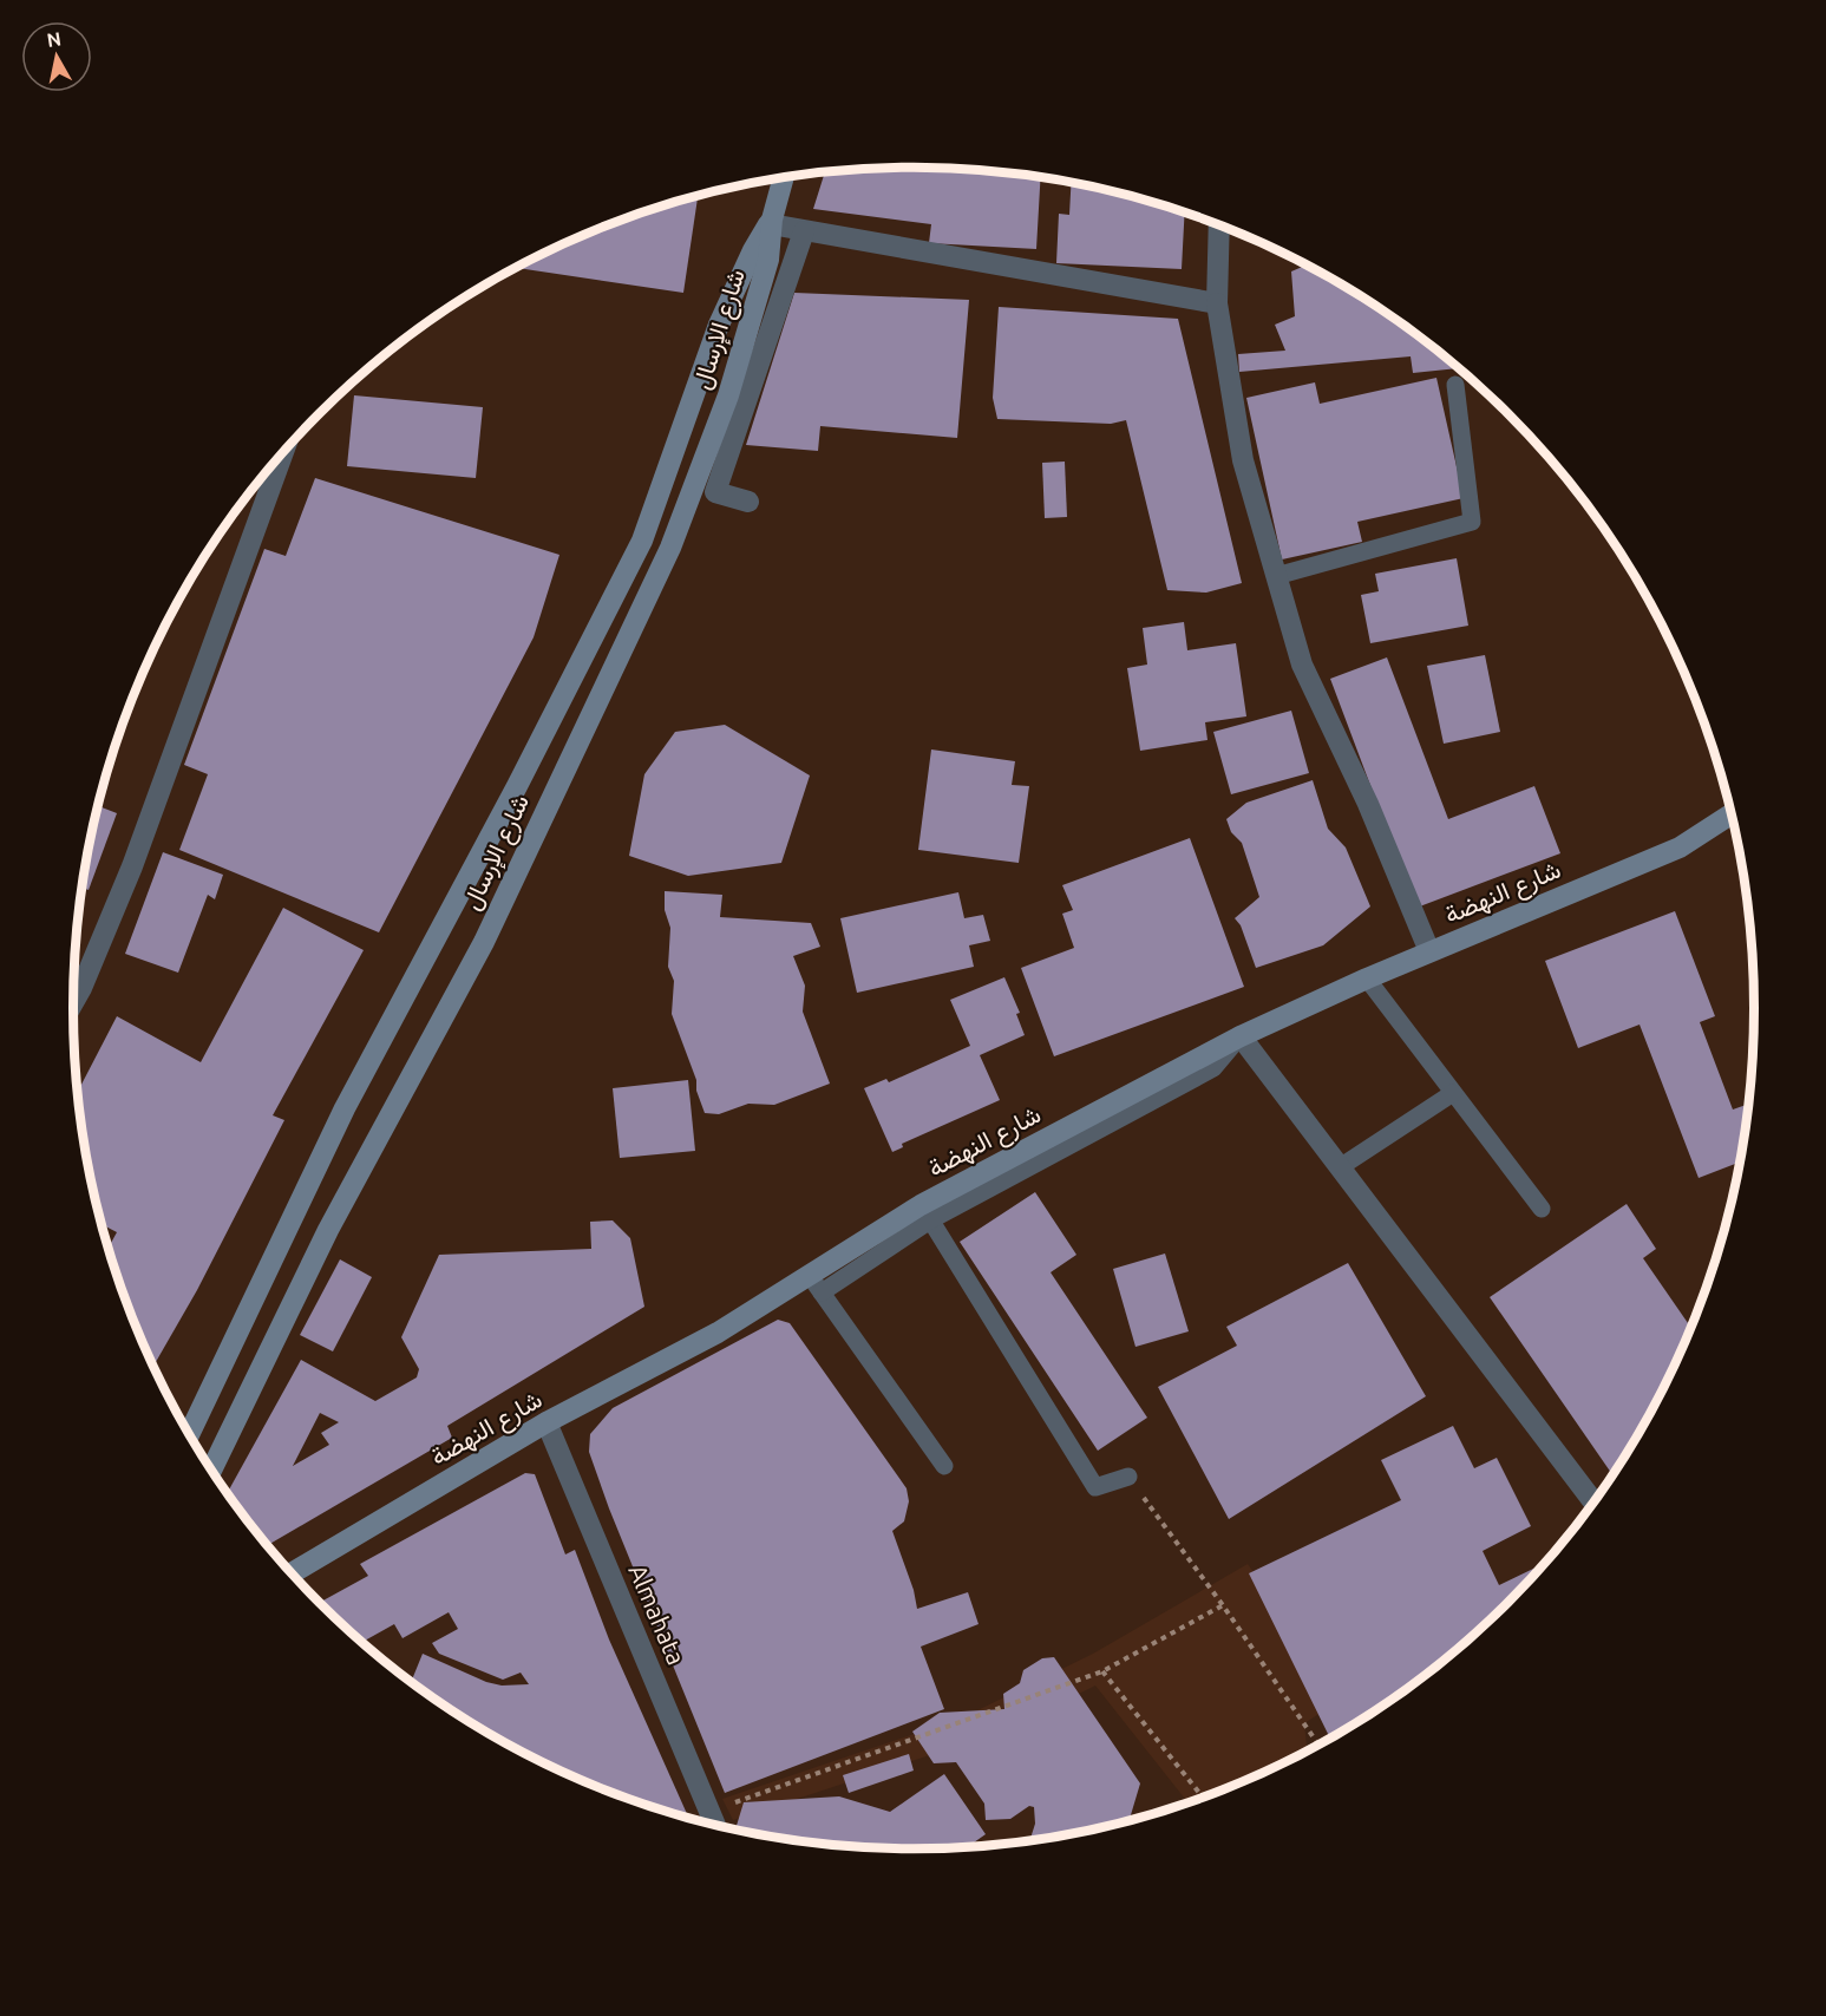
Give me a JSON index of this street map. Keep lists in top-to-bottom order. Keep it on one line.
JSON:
{"streets":{"main road":["شارع الإرسال","شارع النهضة"],"street":["Almahata"]},"crossings":[["شارع النهضة","Almahata"]],"north":"top"}
